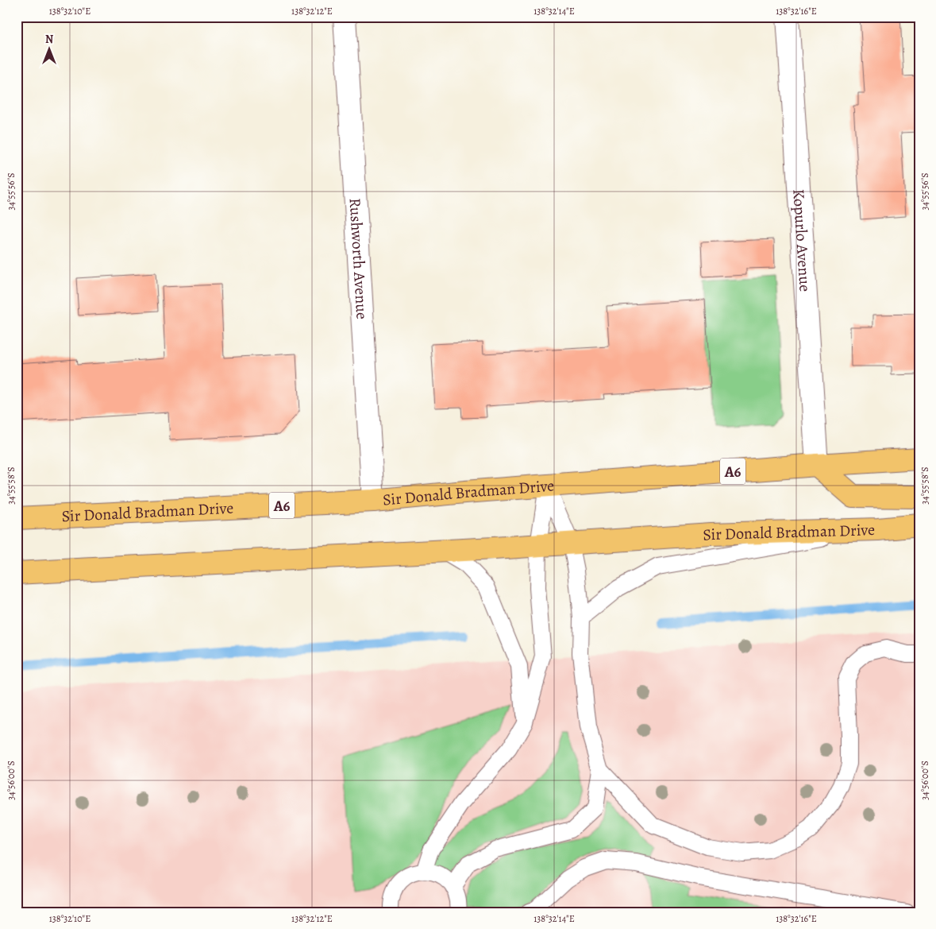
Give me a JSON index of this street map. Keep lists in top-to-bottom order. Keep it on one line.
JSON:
{"streets":{"main road":["A6","Sir Donald Bradman Drive"],"street":["Kopurlo Avenue","Rushworth Avenue"]},"crossings":[["Kopurlo Avenue","Sir Donald Bradman Drive"],["Rushworth Avenue","Sir Donald Bradman Drive"]],"north":"top","coordinates":["138°32'10\"E","138°32'12\"E","138°32'14\"E","138°32'16\"E","34°55'56\"S","34°55'58\"S","34°56'00\"S"]}
